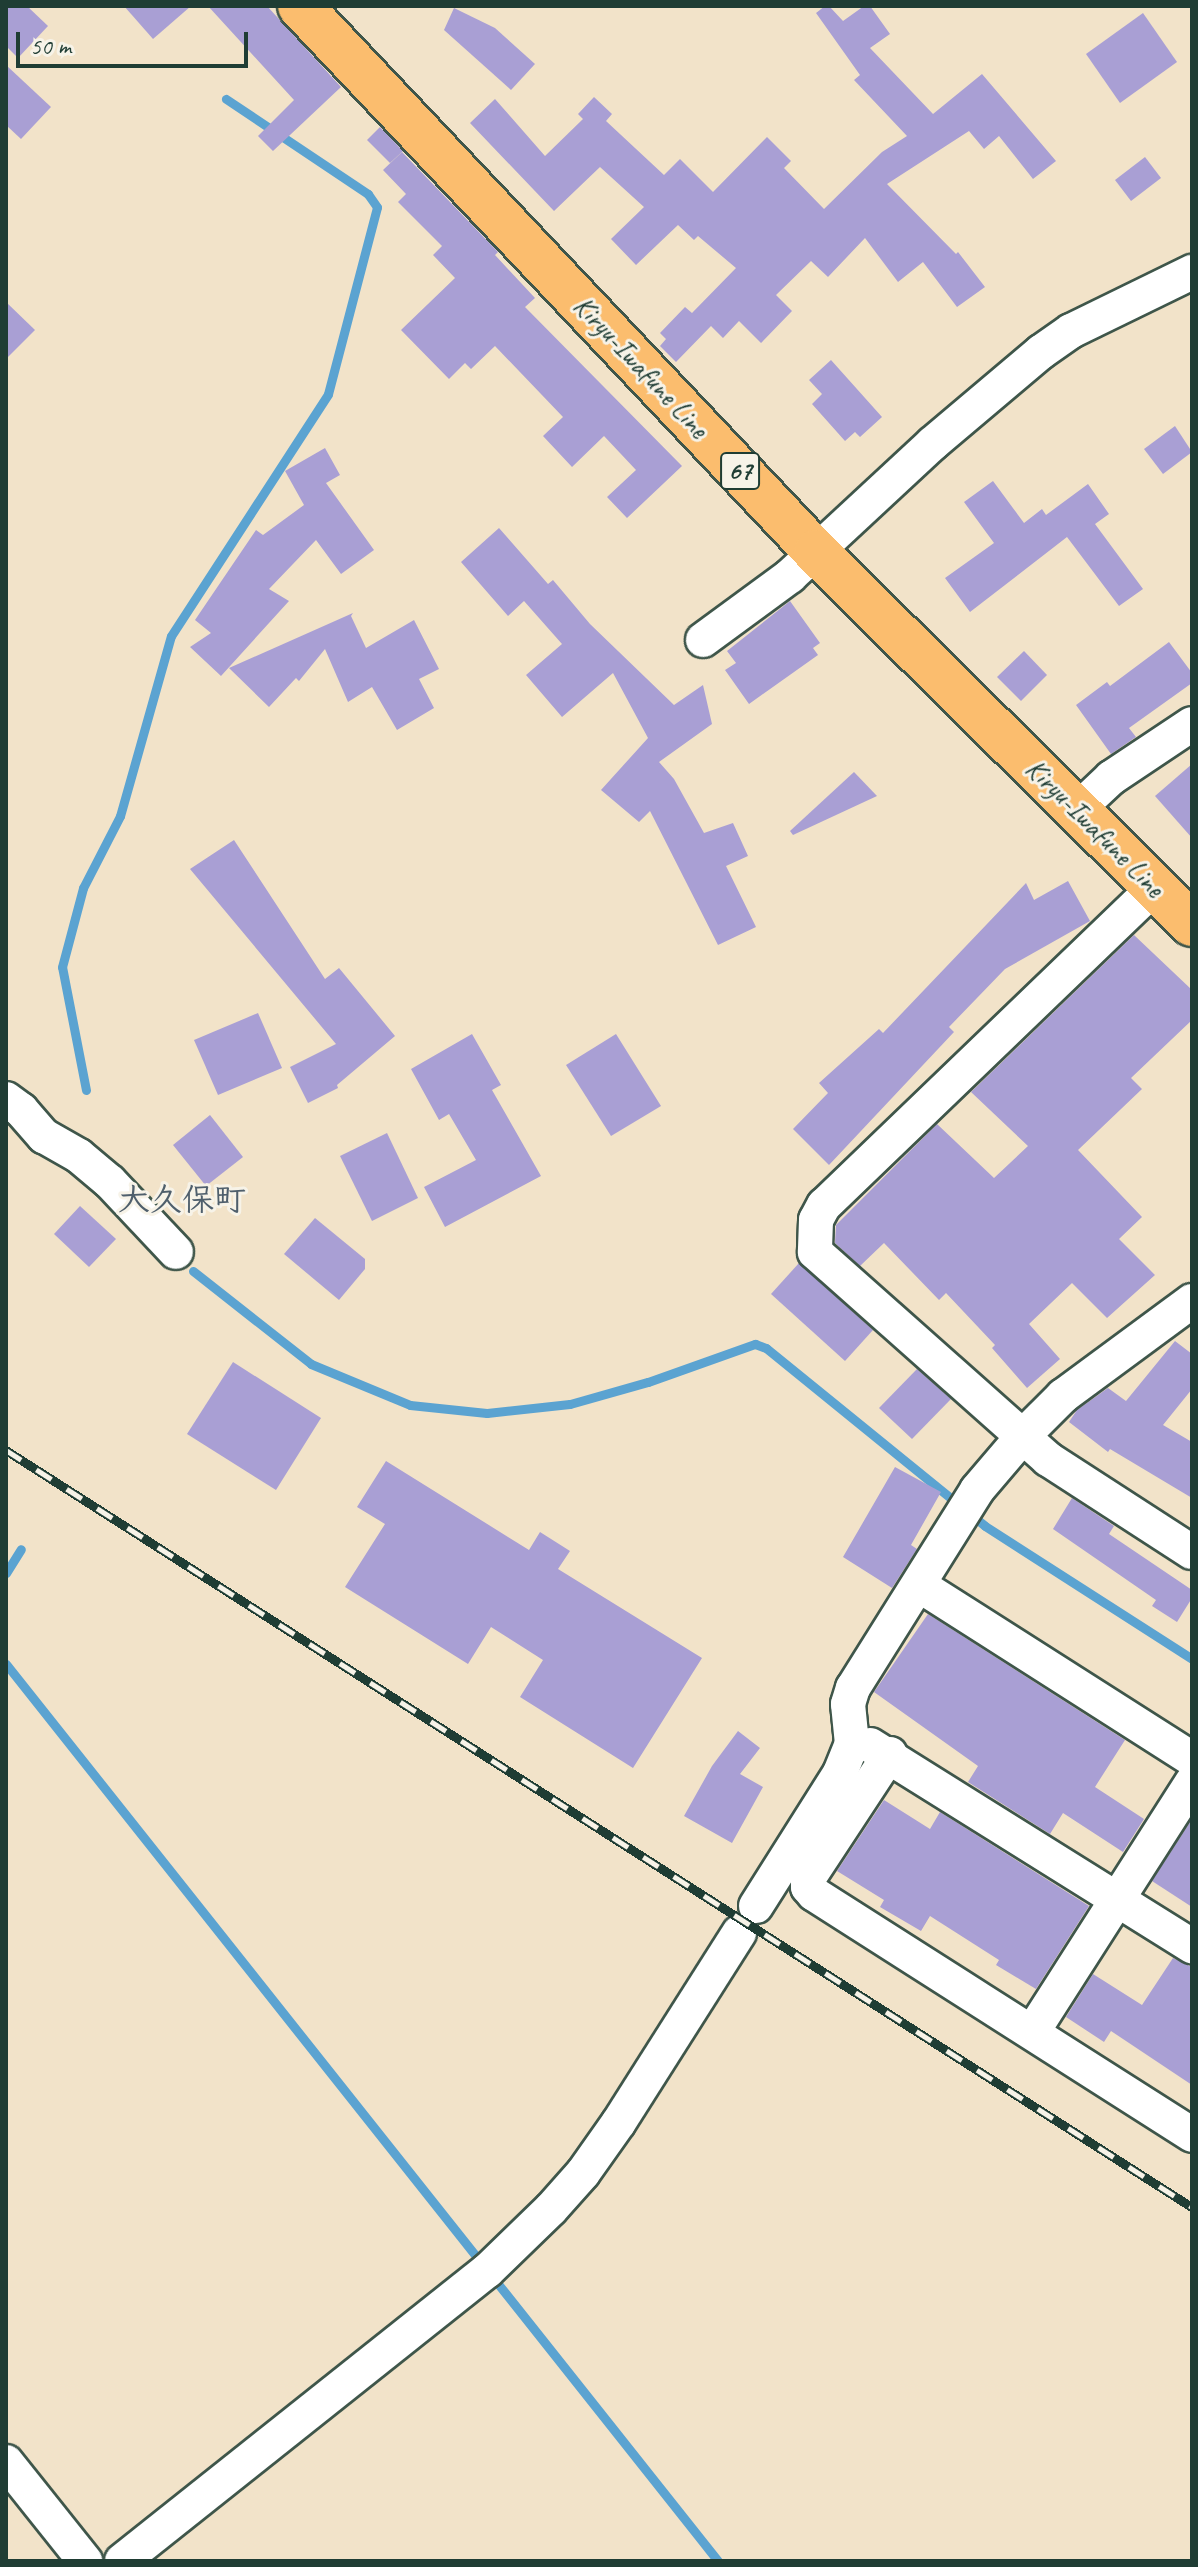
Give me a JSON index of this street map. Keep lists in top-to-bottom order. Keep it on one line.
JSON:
{"streets":{"main road":["Kiryu-Iwafune Line","67"]},"districts":["大久保町"],"scale_bar":"50 m"}
